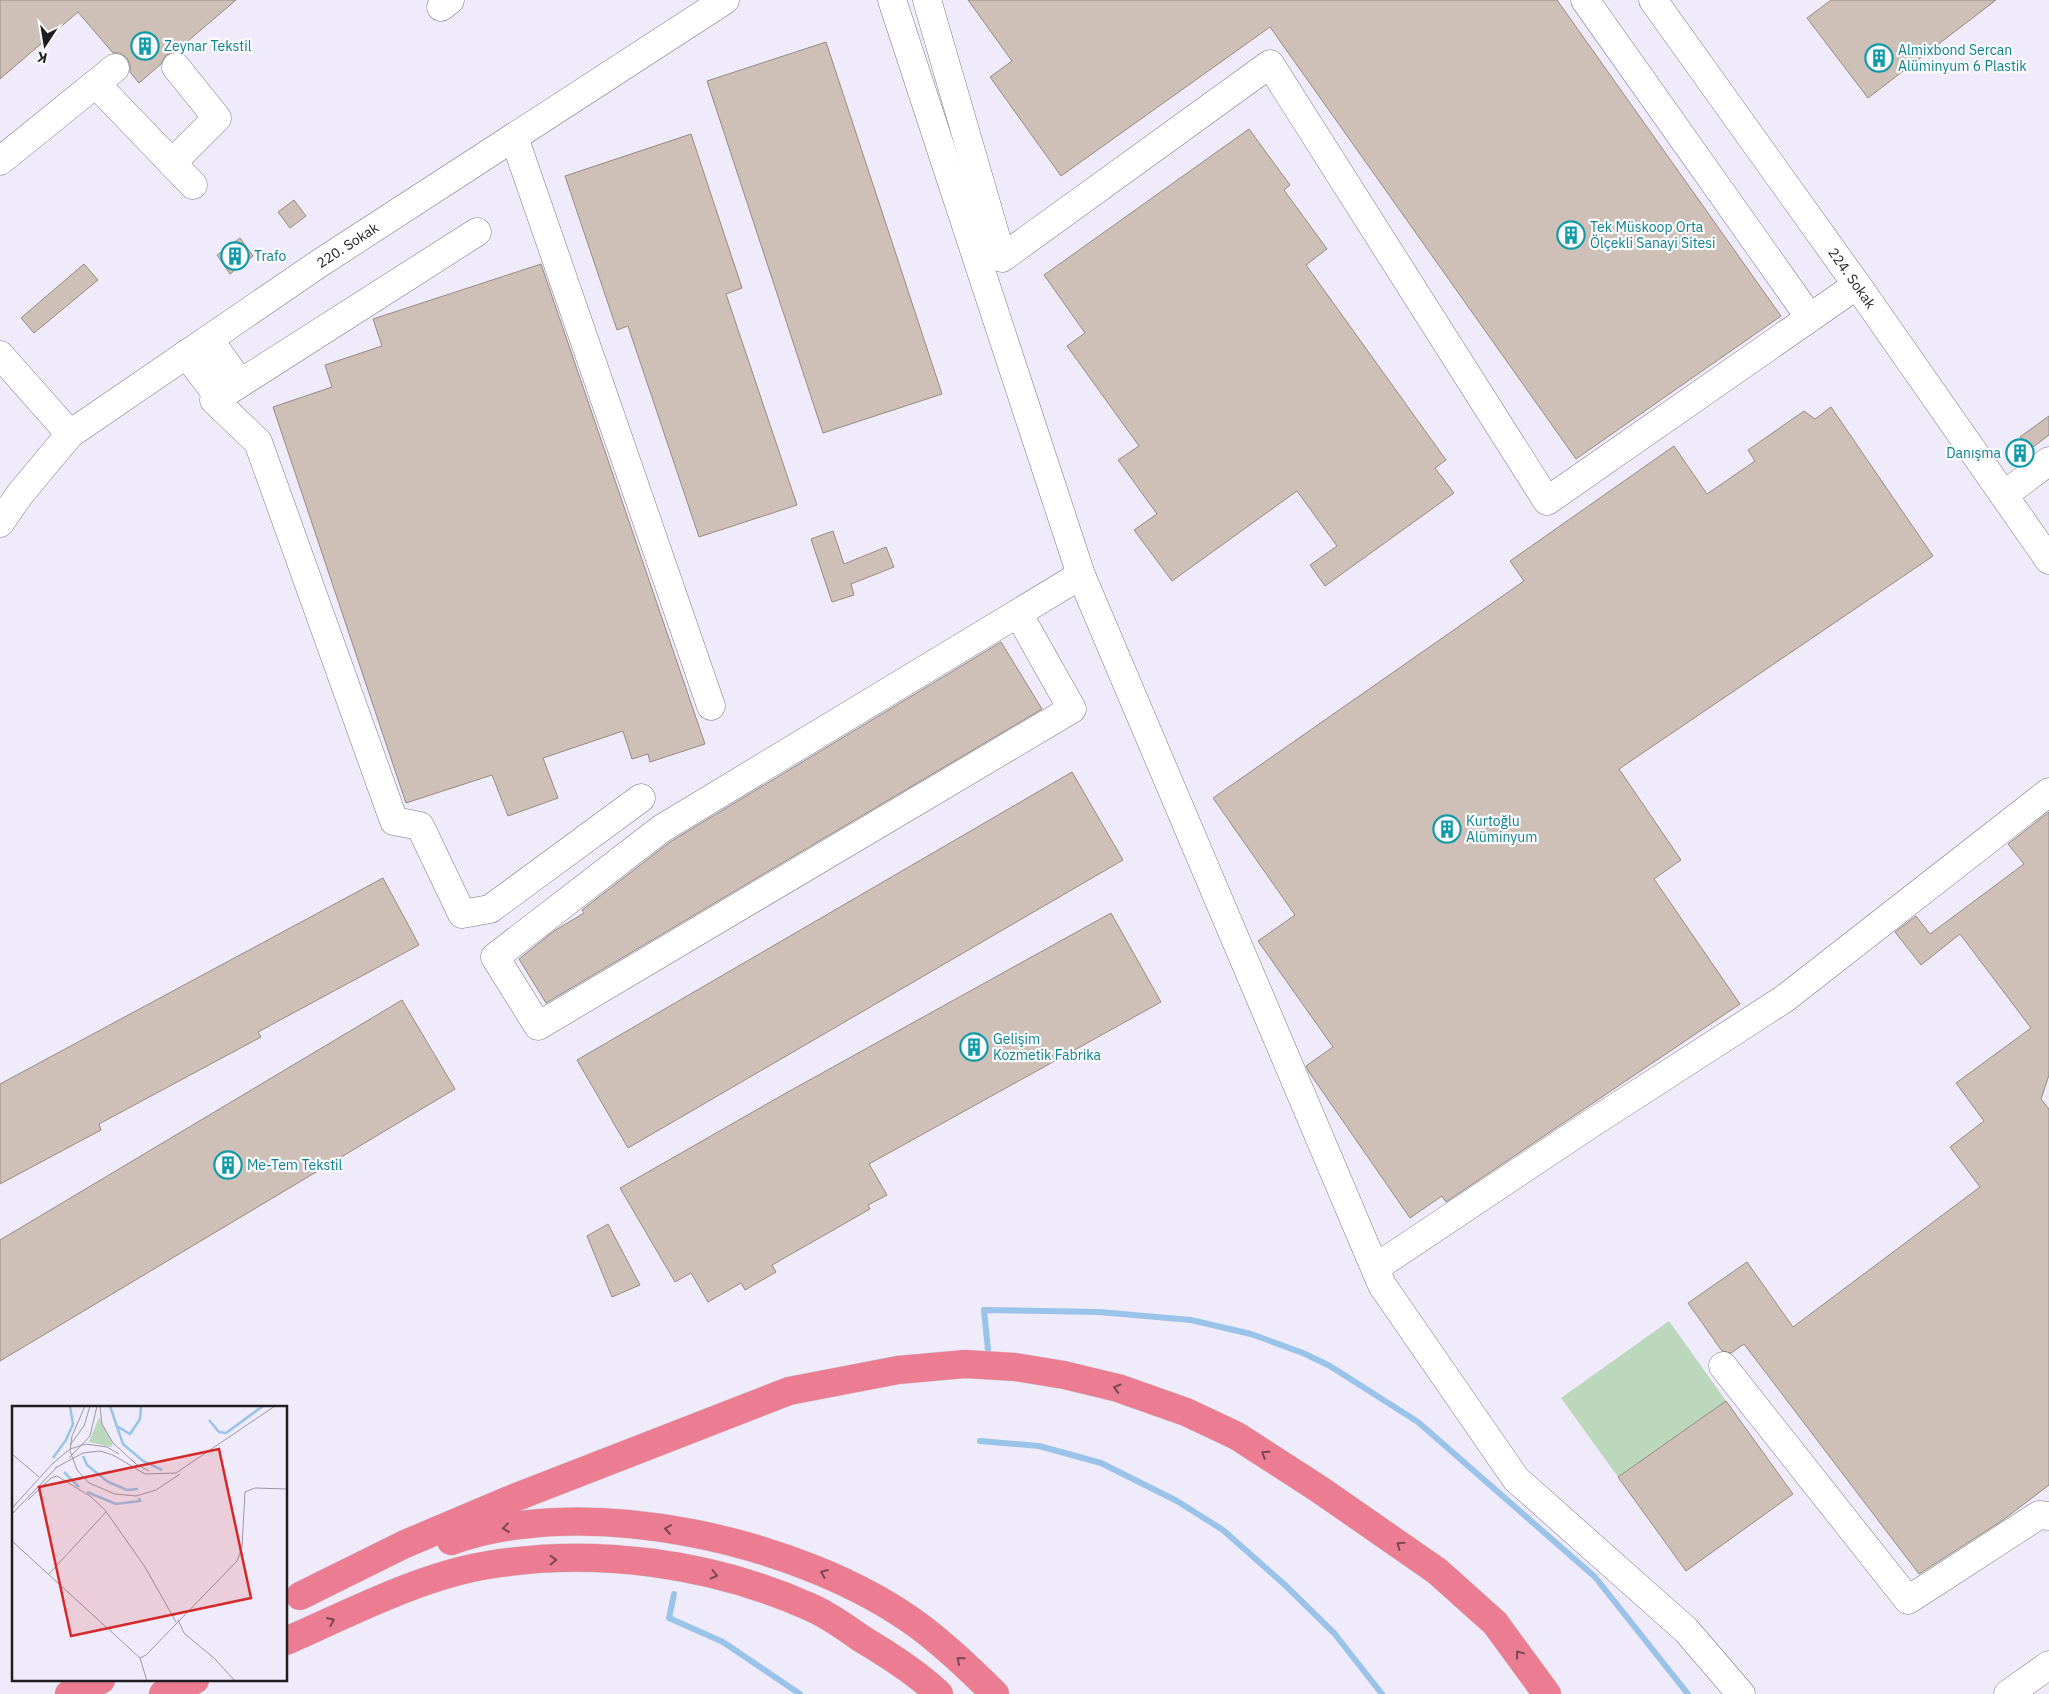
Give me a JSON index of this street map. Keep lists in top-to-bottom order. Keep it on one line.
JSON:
{"streets":{"street":["220. Sokak","224. Sokak"]},"places":{"building":["Zeynar Tekstil","Almixbond Sercan Alüminyum 6 Plastik","Tek Müskoop Orta Ölçekli Sanayi Sitesi","Trafo","Danışma","Kurtoğlu Alüminyum","Gelişim Kozmetik Fabrika","Me-Tem Tekstil"]},"north":"bottom"}
